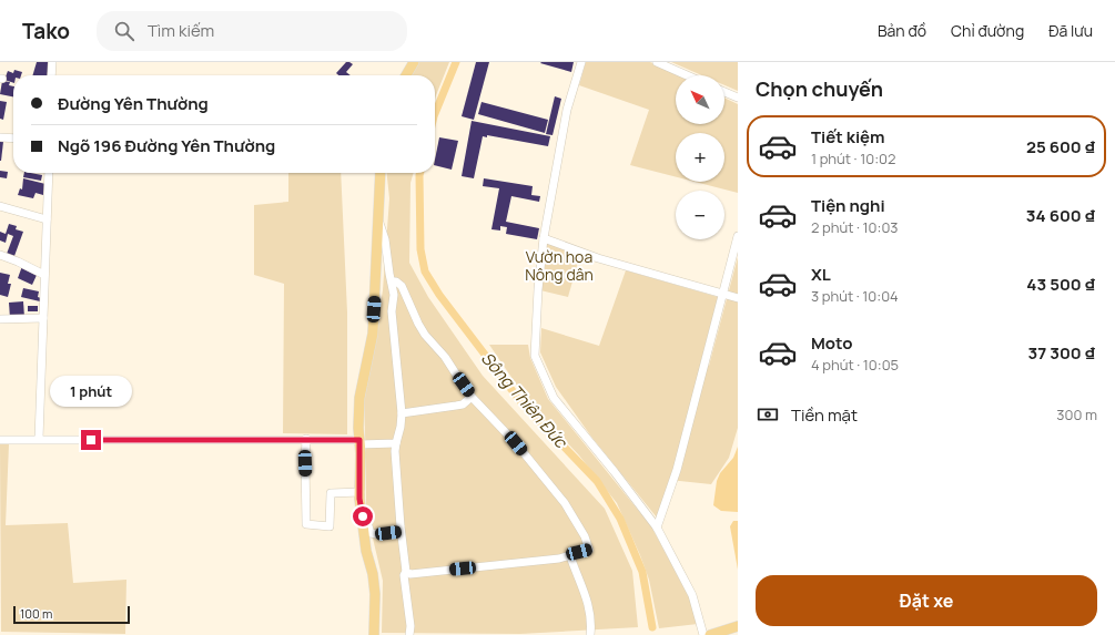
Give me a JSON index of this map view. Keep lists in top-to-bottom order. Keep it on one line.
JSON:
{"water":["Sông Thiên Đức"],"parks":["Vườn hoa Nông dân"],"scale_bar":"100 m","north":"top left","page":{"header":"Tako","search":"Tìm kiếm","nav":["Bản đồ","Chỉ đường","Đã lưu"],"heading":"Chọn chuyến","map_buttons":["+","−"],"banner":["Đường Yên Thường","Ngõ 196 Đường Yên Thường"],"list":[{"name":"Tiết kiệm","note":"1 phút · 10:02","value":"25 600 ₫"},{"name":"Tiện nghi","note":"2 phút · 10:03","value":"34 600 ₫"},{"name":"XL","note":"3 phút · 10:04","value":"43 500 ₫"},{"name":"Moto","note":"4 phút · 10:05","value":"37 300 ₫"}],"bubble":"1 phút","pay":["Tiền mặt","300 m"],"buttons":"Đặt xe","scale":"100 m"}}
